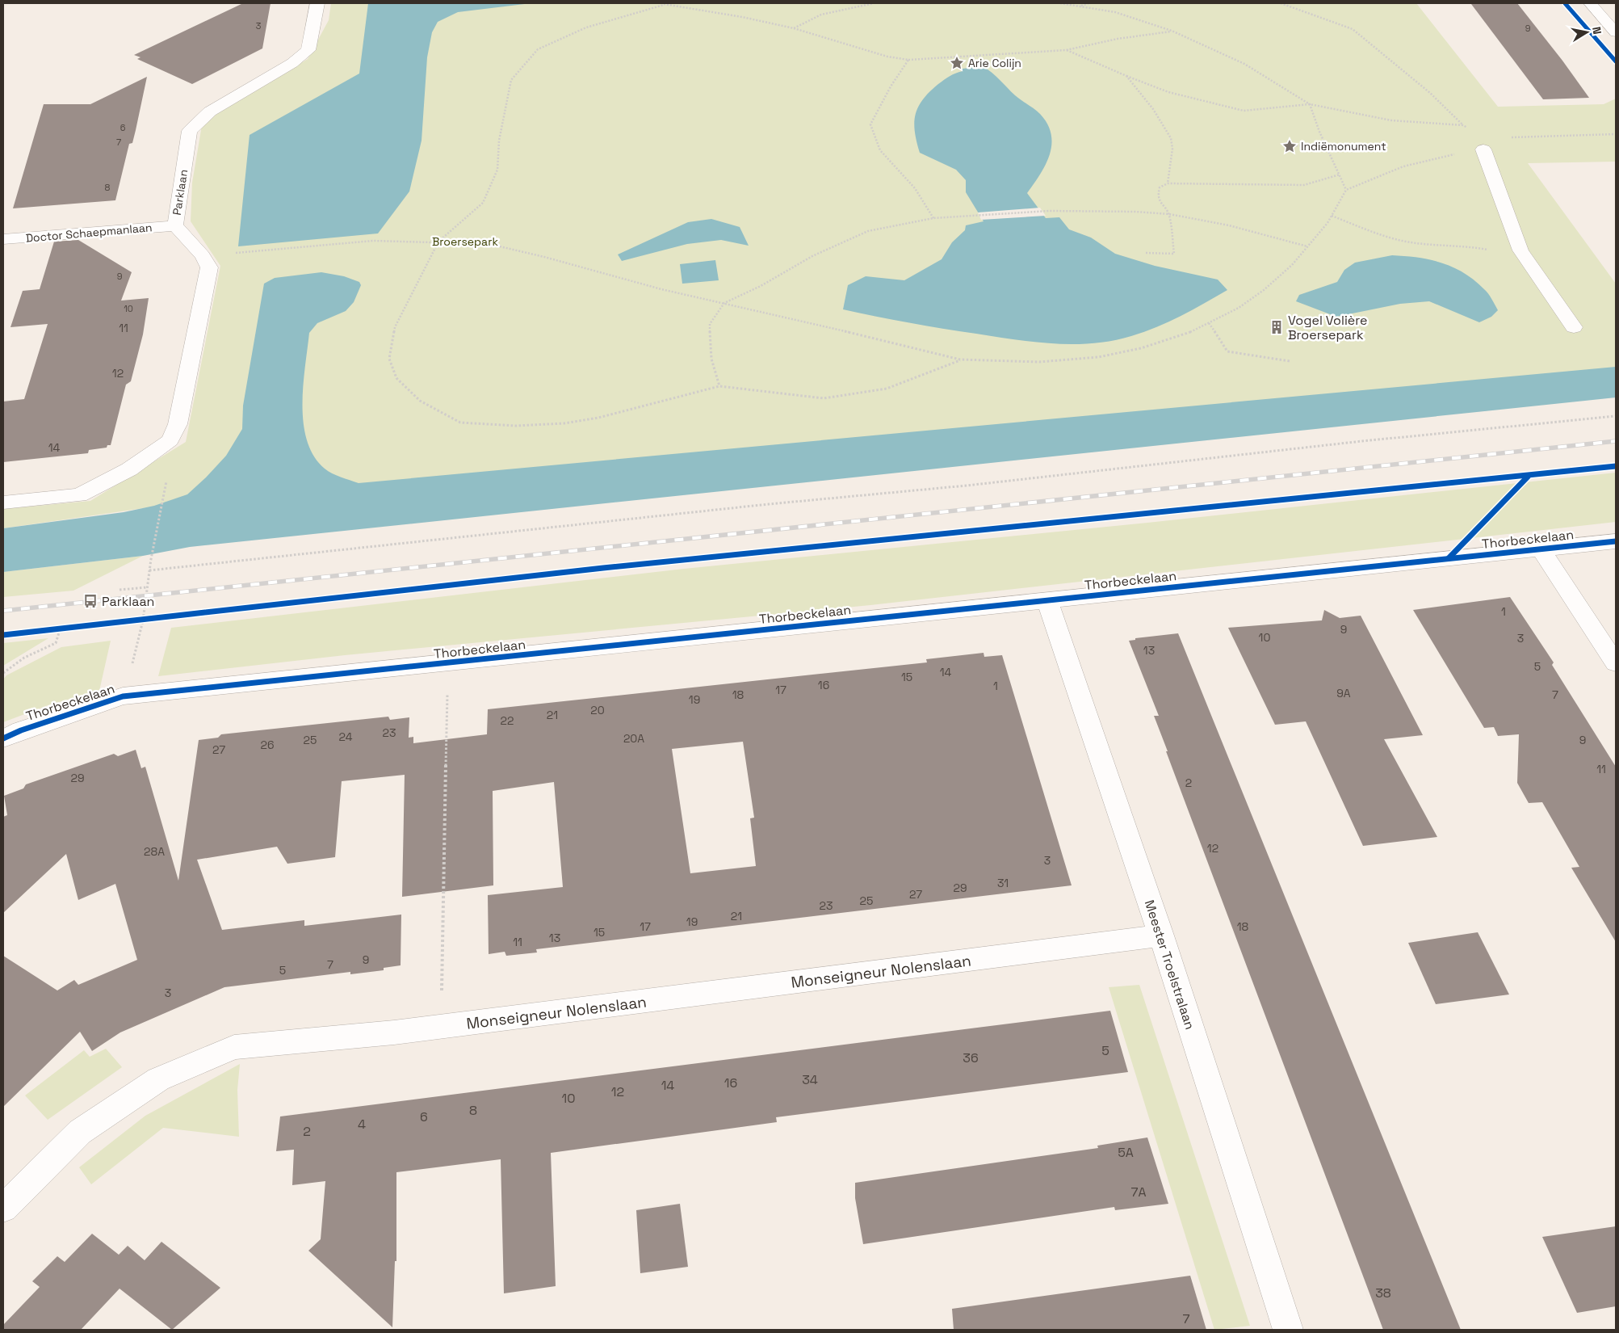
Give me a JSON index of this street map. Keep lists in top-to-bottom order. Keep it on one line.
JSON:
{"streets":{"street":["Parklaan","Doctor Schaepmanlaan","Thorbeckelaan","Meester Troelstralaan","Monseigneur Nolenslaan"]},"crossings":[["Parklaan","Doctor Schaepmanlaan"],["Thorbeckelaan","Meester Troelstralaan"],["Meester Troelstralaan","Monseigneur Nolenslaan"]],"parks":["Broersepark"],"places":{"place":["Arie Colijn","Indiëmonument"],"building":["Vogel Volière Broersepark"],"bus stop":["Parklaan"]},"house_numbers":["3","9","6","7","8","9","10","11","12","14","1","9","10","3","13","5","14","15","16","1","17","9A","18","7","19","20","21","22","23","24","20A","25","9","26","27","11","29","2","12","28A","3","31","29","27","25","23","21","19","17","18","15","13","11","9","7","5","3","5","36","34","16","14","12","10","8","6","4","2","5A","7A","38","7"],"north":"right"}
